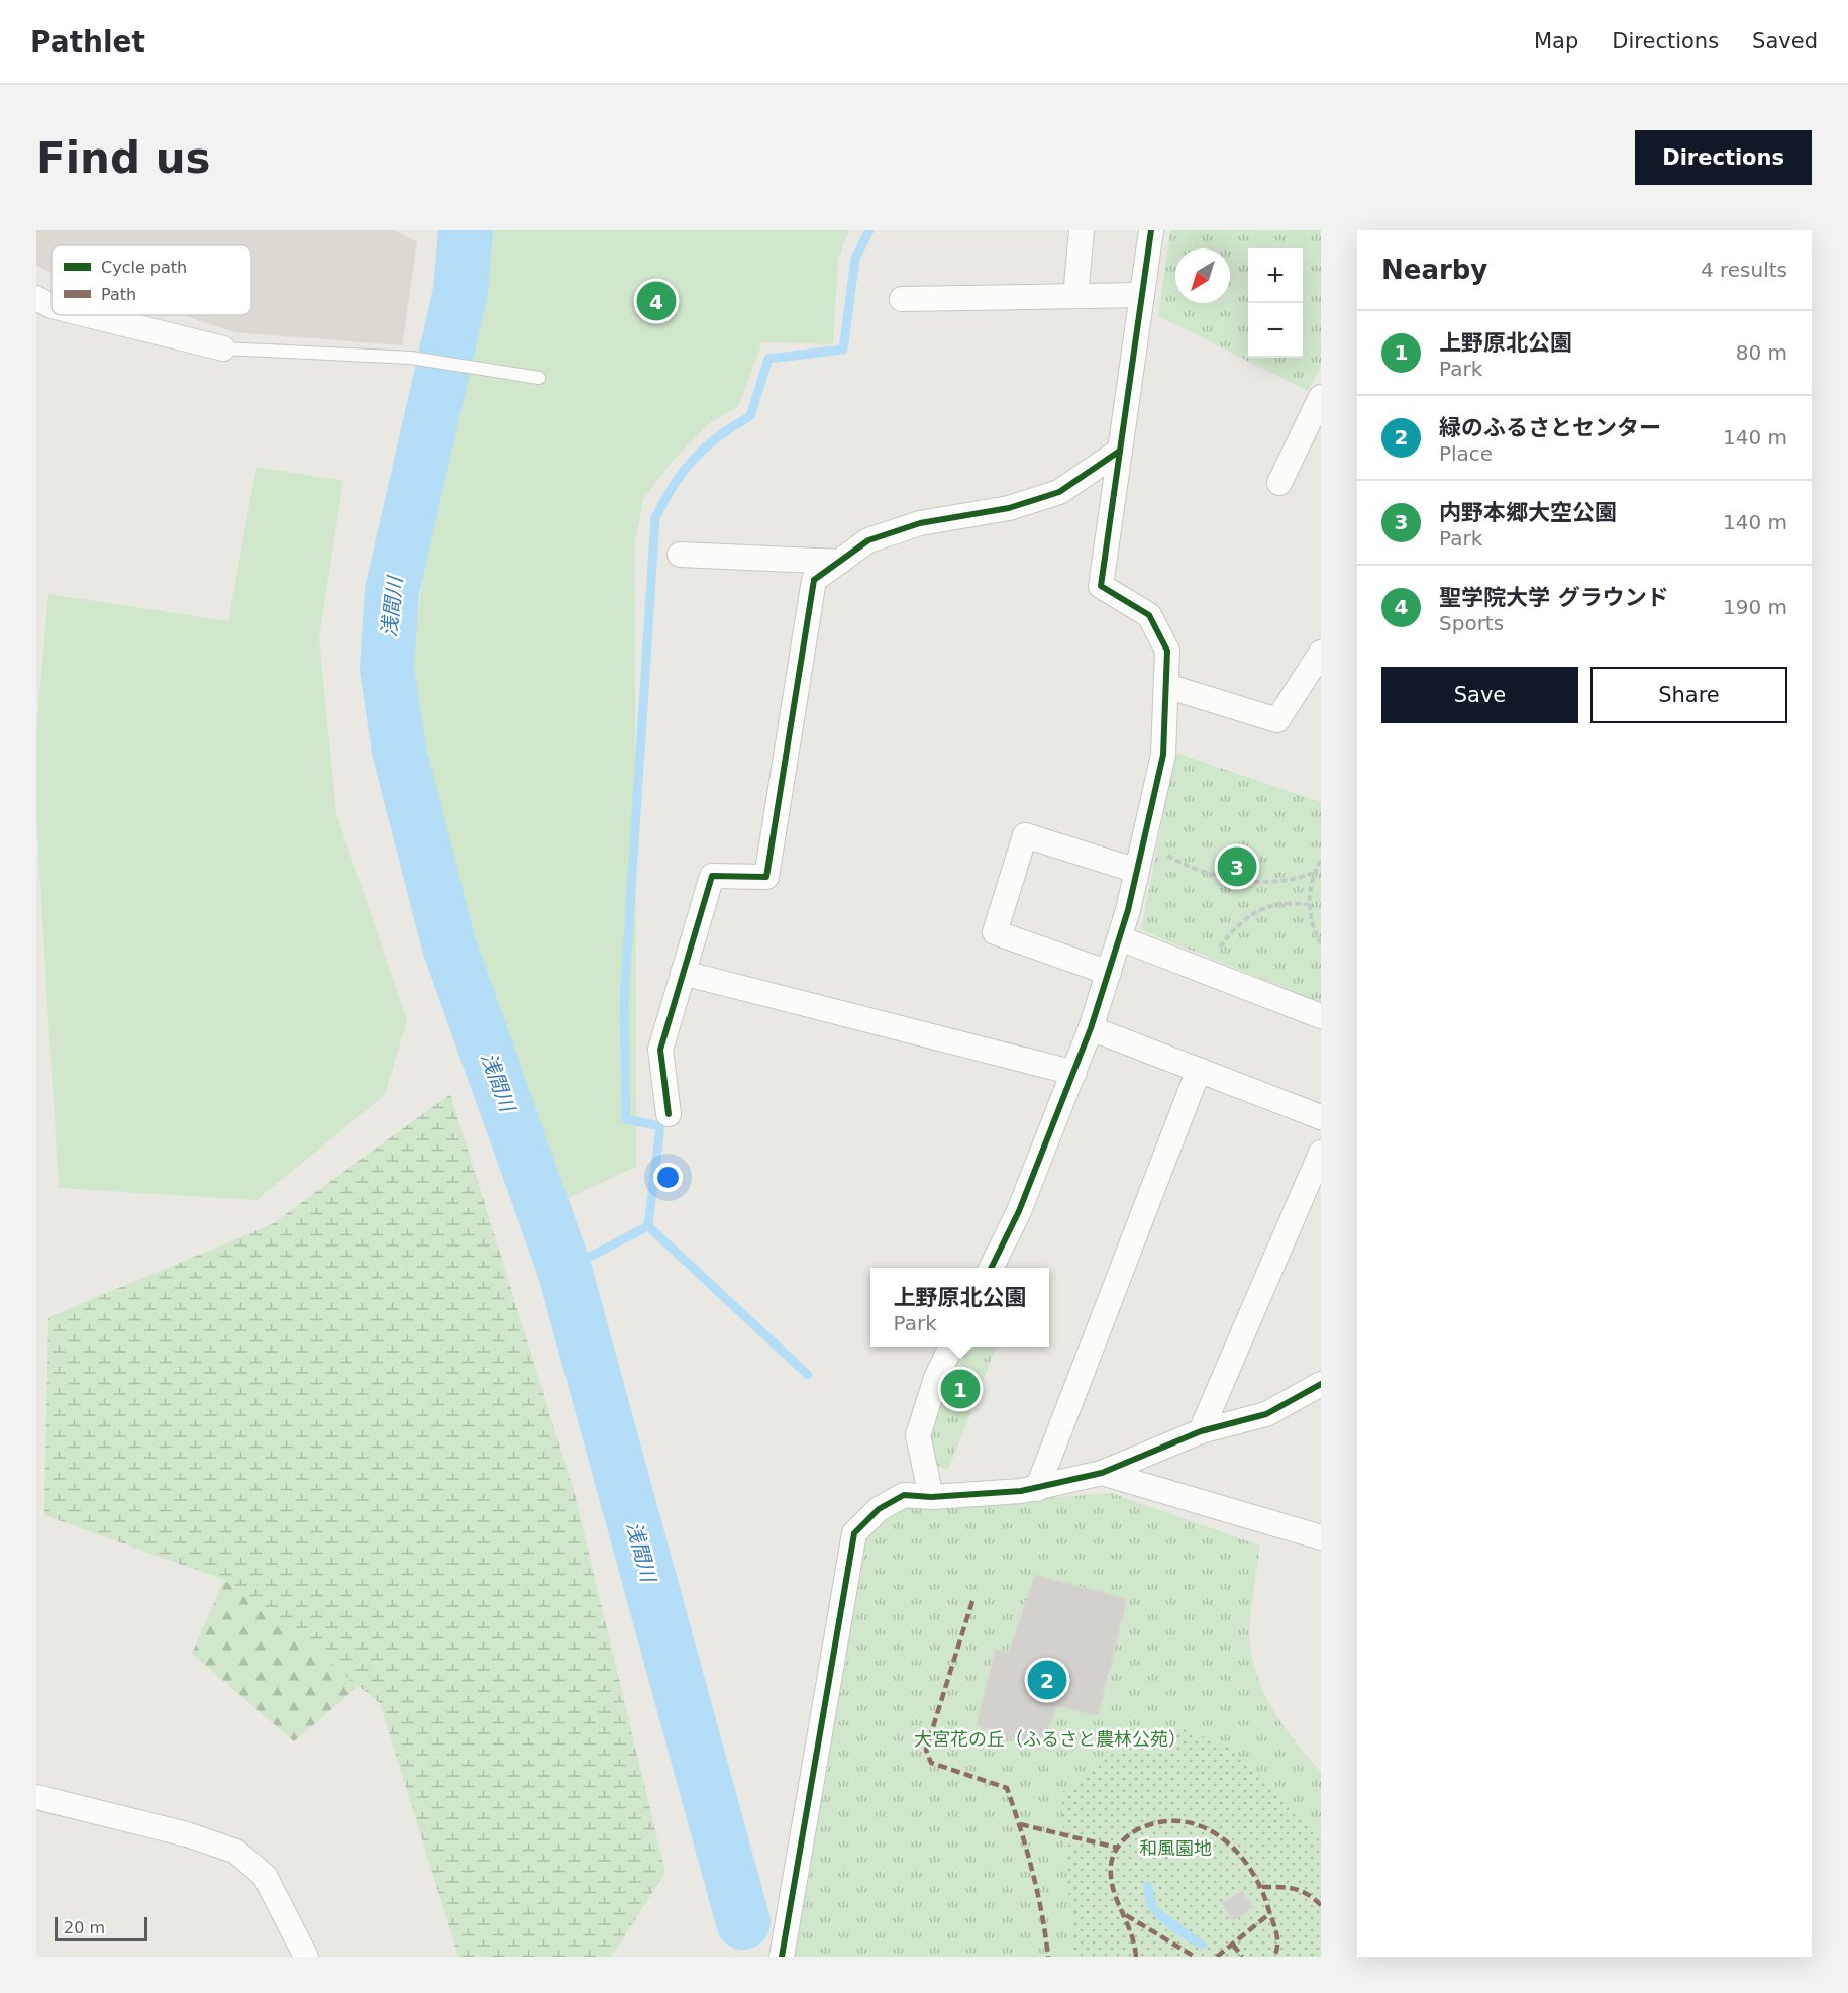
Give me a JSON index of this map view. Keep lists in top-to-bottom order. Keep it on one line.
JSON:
{"water":["浅間川"],"parks":["大宮花の丘（ふるさと農林公苑）","和風園地"],"legend":["Cycle path","Path"],"scale_bar":"20 m","north":"bottom left","page":{"header":"Pathlet","nav":["Map","Directions","Saved"],"buttons":["Directions",["Save","Share"]],"title":"Find us","heading":["Nearby","4 results"],"map_buttons":["+","−"],"pins":["4","3","1","2"],"list":[{"mark":"1","name":"上野原北公園","note":"Park","value":"80 m"},{"mark":"2","name":"緑のふるさとセンター","note":"Place","value":"140 m"},{"mark":"3","name":"内野本郷大空公園","note":"Park","value":"140 m"},{"mark":"4","name":"聖学院大学 グラウンド","note":"Sports","value":"190 m"}],"popup":["上野原北公園","Park"],"scale":"20 m"}}
